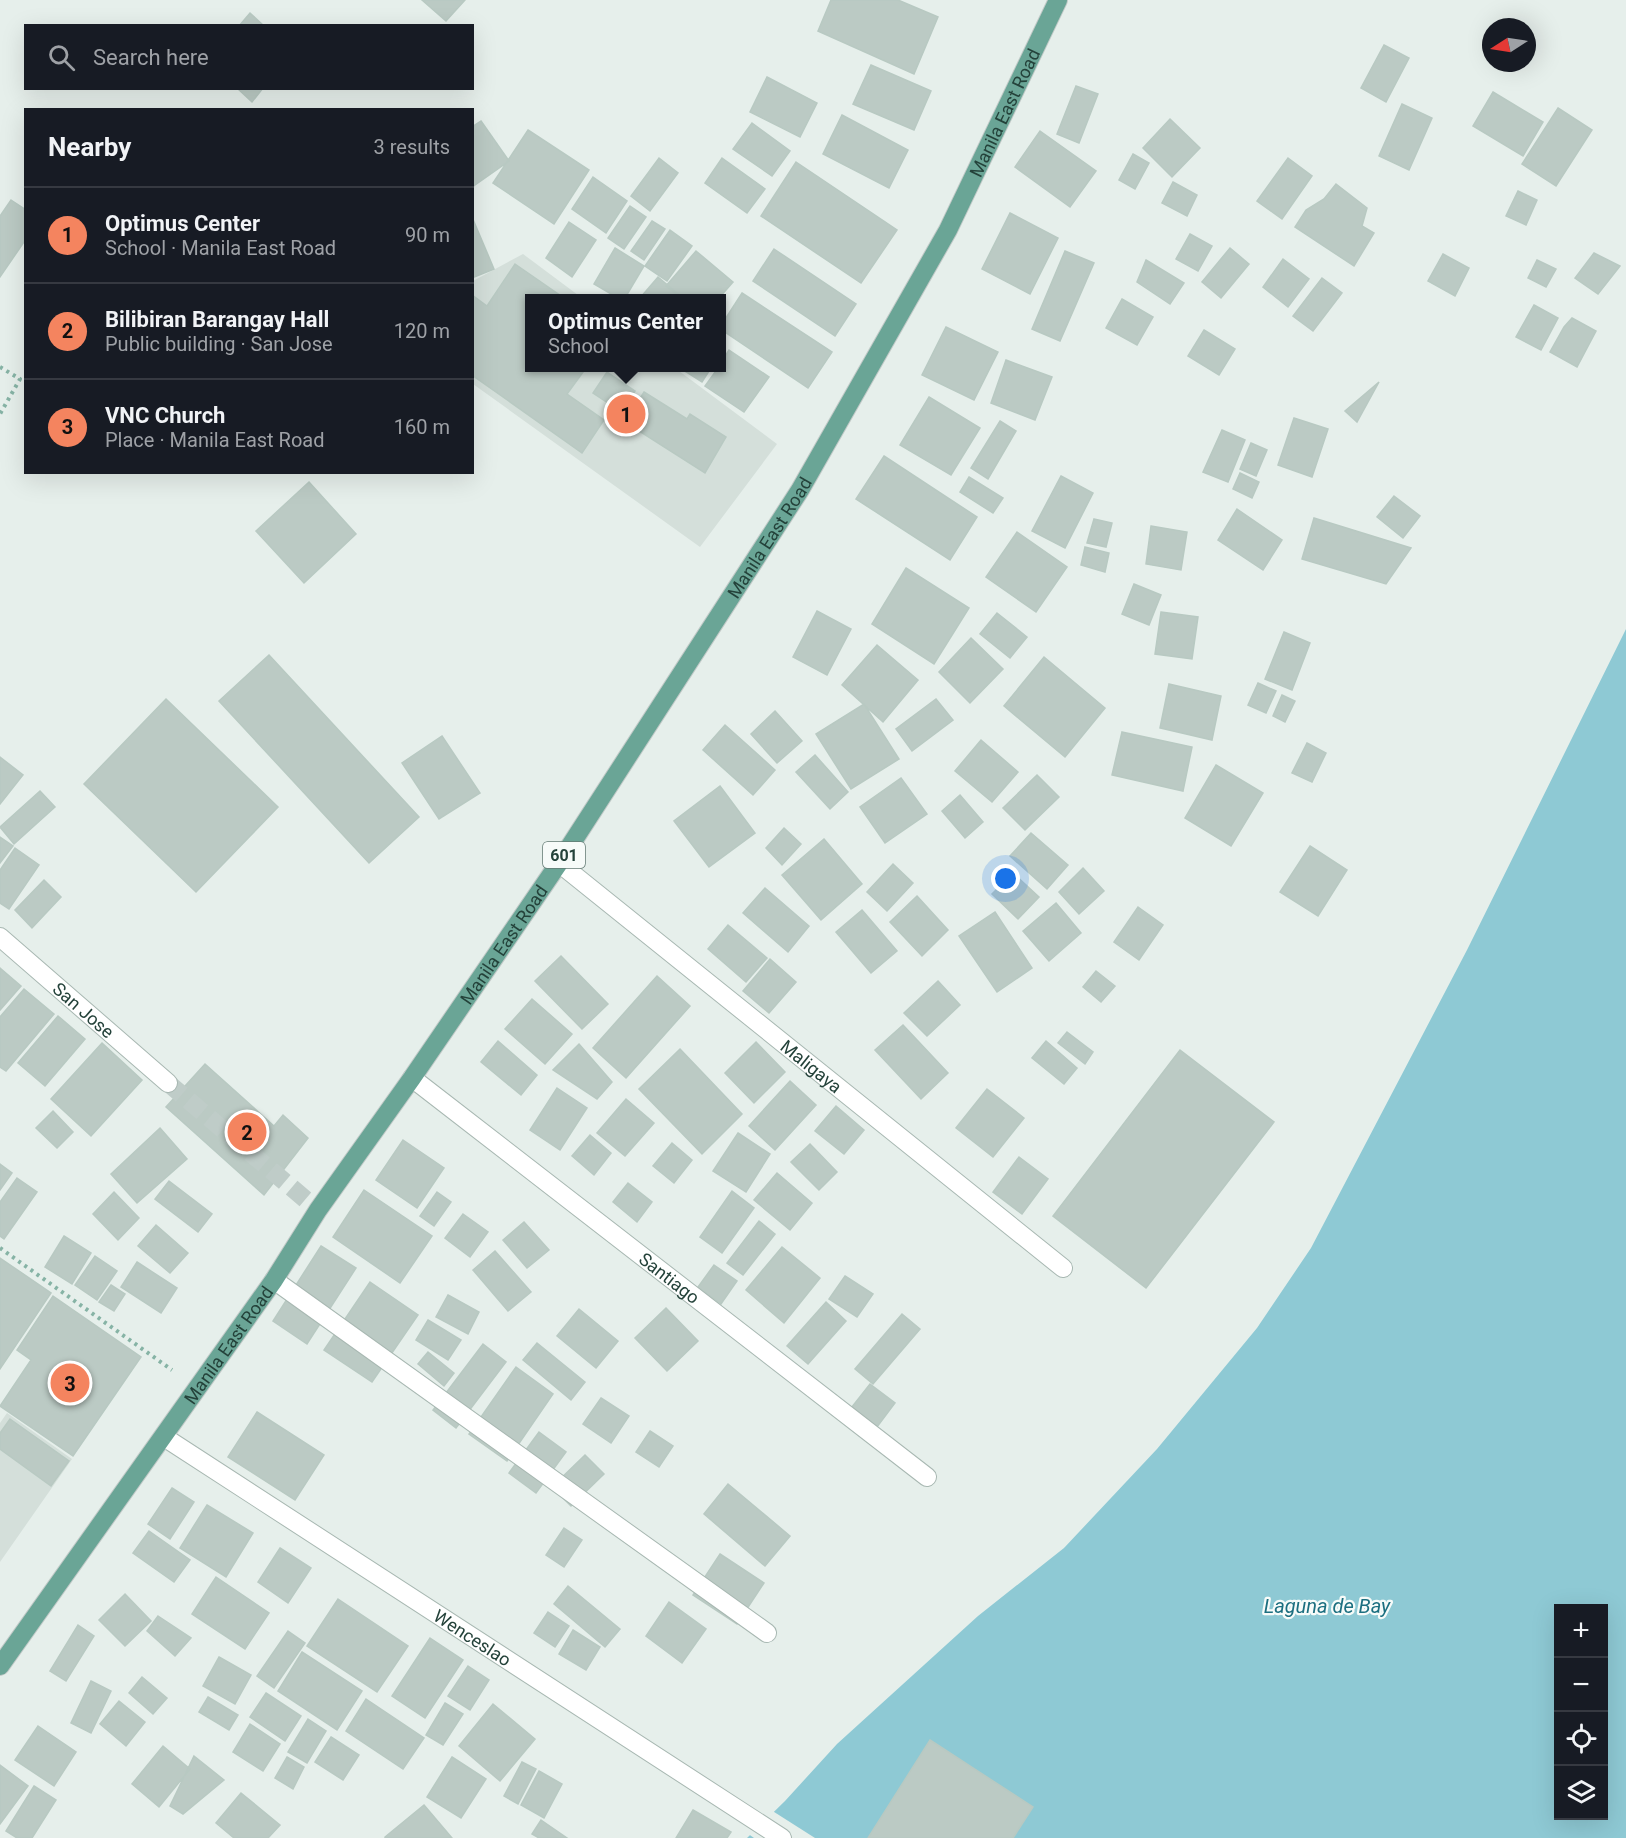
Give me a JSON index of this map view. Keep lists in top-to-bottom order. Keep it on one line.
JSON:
{"streets":{"main road":["Manila East Road","601"],"street":["San Jose","Maligaya","Santiago","Wenceslao"]},"crossings":[["Manila East Road","Maligaya"],["Manila East Road","Santiago"],["Manila East Road","Wenceslao"]],"water":["Laguna de Bay"],"north":"left","page":{"search":"Search here","heading":["Nearby","3 results"],"list":[{"mark":"1","name":"Optimus Center","note":"School · Manila East Road","value":"90 m"},{"mark":"2","name":"Bilibiran Barangay Hall","note":"Public building · San Jose","value":"120 m"},{"mark":"3","name":"VNC Church","note":"Place · Manila East Road","value":"160 m"}],"popup":["Optimus Center","School"],"pins":["1","2","3"],"map_buttons":["+","−"]}}
